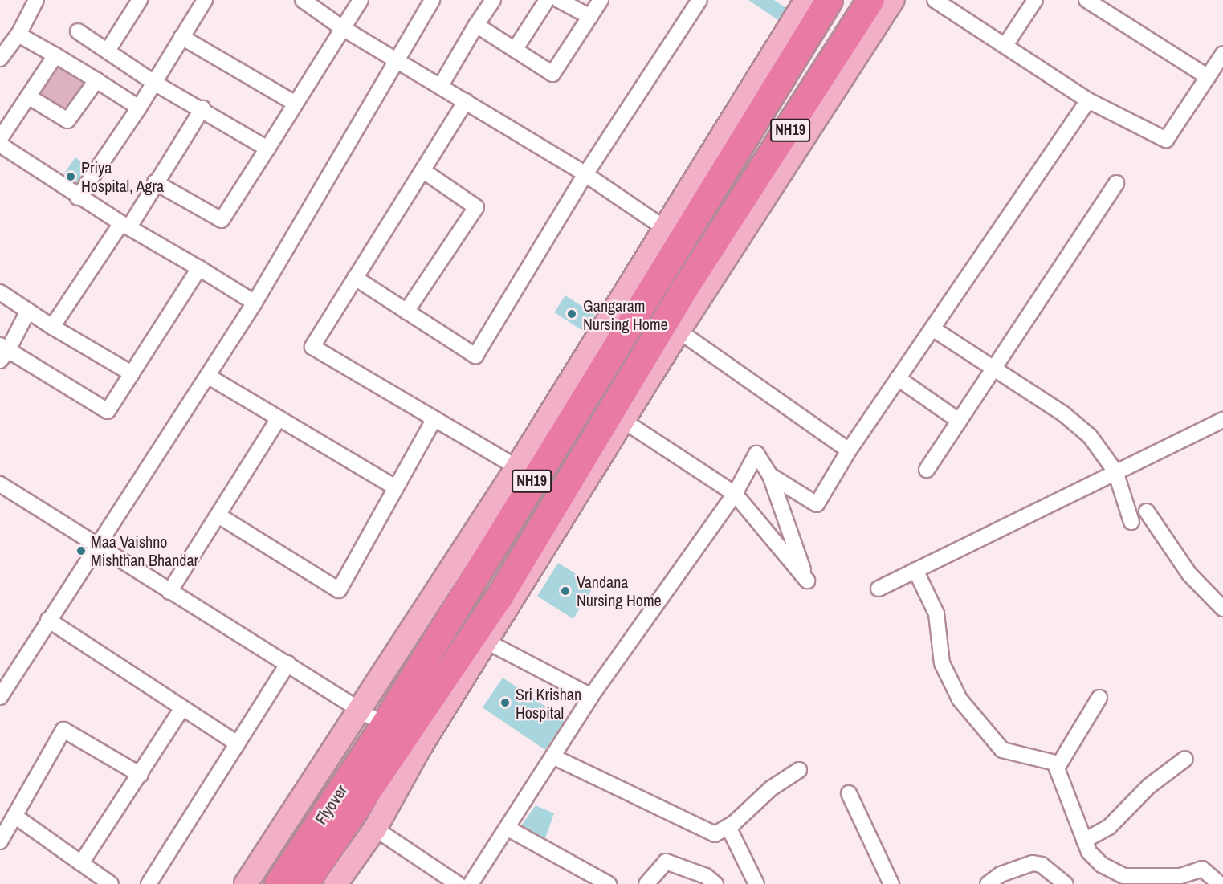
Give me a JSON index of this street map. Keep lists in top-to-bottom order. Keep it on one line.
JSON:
{"streets":{"highway":["NH19","Flyover"]},"crossings":[["NH19","Flyover"]],"places":["Priya Hospital, Agra","Gangaram Nursing Home","Maa Vaishno Mishthan Bhandar","Vandana Nursing Home","Sri Krishan Hospital"]}
